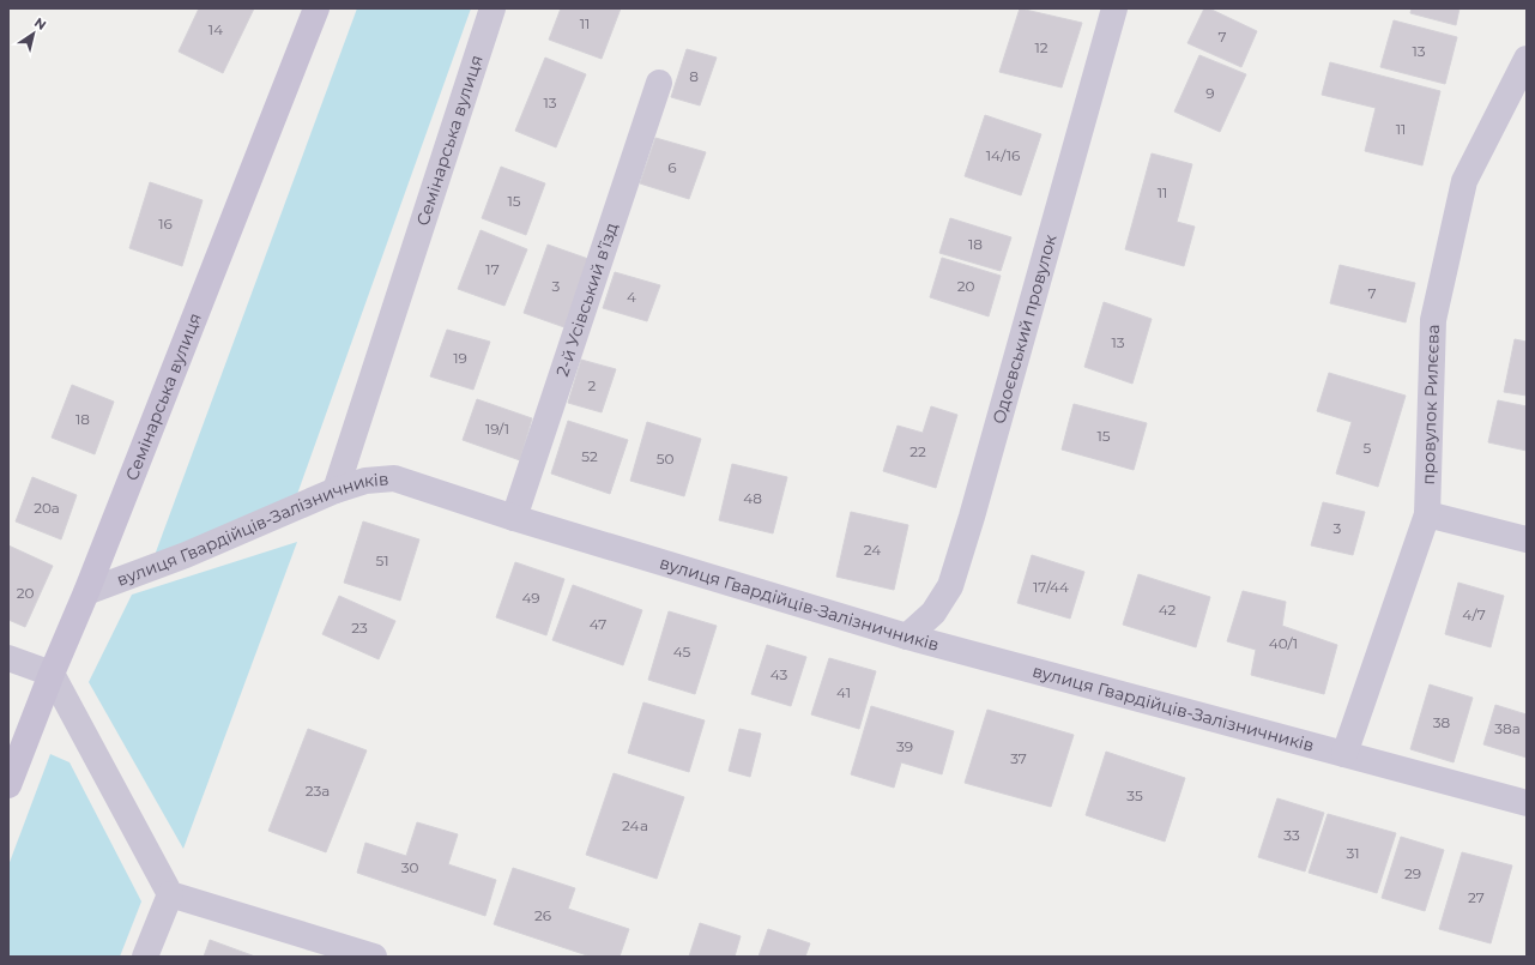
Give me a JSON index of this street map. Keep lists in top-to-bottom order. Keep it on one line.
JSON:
{"streets":{"main road":["Семінарська вулиця"],"street":["2-й Усівський в’їзд","Одоєвський провулок","провулок Рилєєва","вулиця Гвардійців-Залізничників"]},"crossings":[["Семінарська вулиця","вулиця Гвардійців-Залізничників"],["2-й Усівський в’їзд","вулиця Гвардійців-Залізничників"],["Одоєвський провулок","вулиця Гвардійців-Залізничників"],["провулок Рилєєва","вулиця Гвардійців-Залізничників"]],"house_numbers":["11","14","7","12","13","8","9","13","11","14/16","6","11","15","16","18","17","3","20","7","4","13","19","2","18","19/1","15","5","22","52","50","48","20а","3","24","51","17/44","20","49","42","4/7","47","23","40/1","45","43","41","38","38а","39","37","23а","35","24а","33","31","30","29","27","26"],"north":"top right"}
